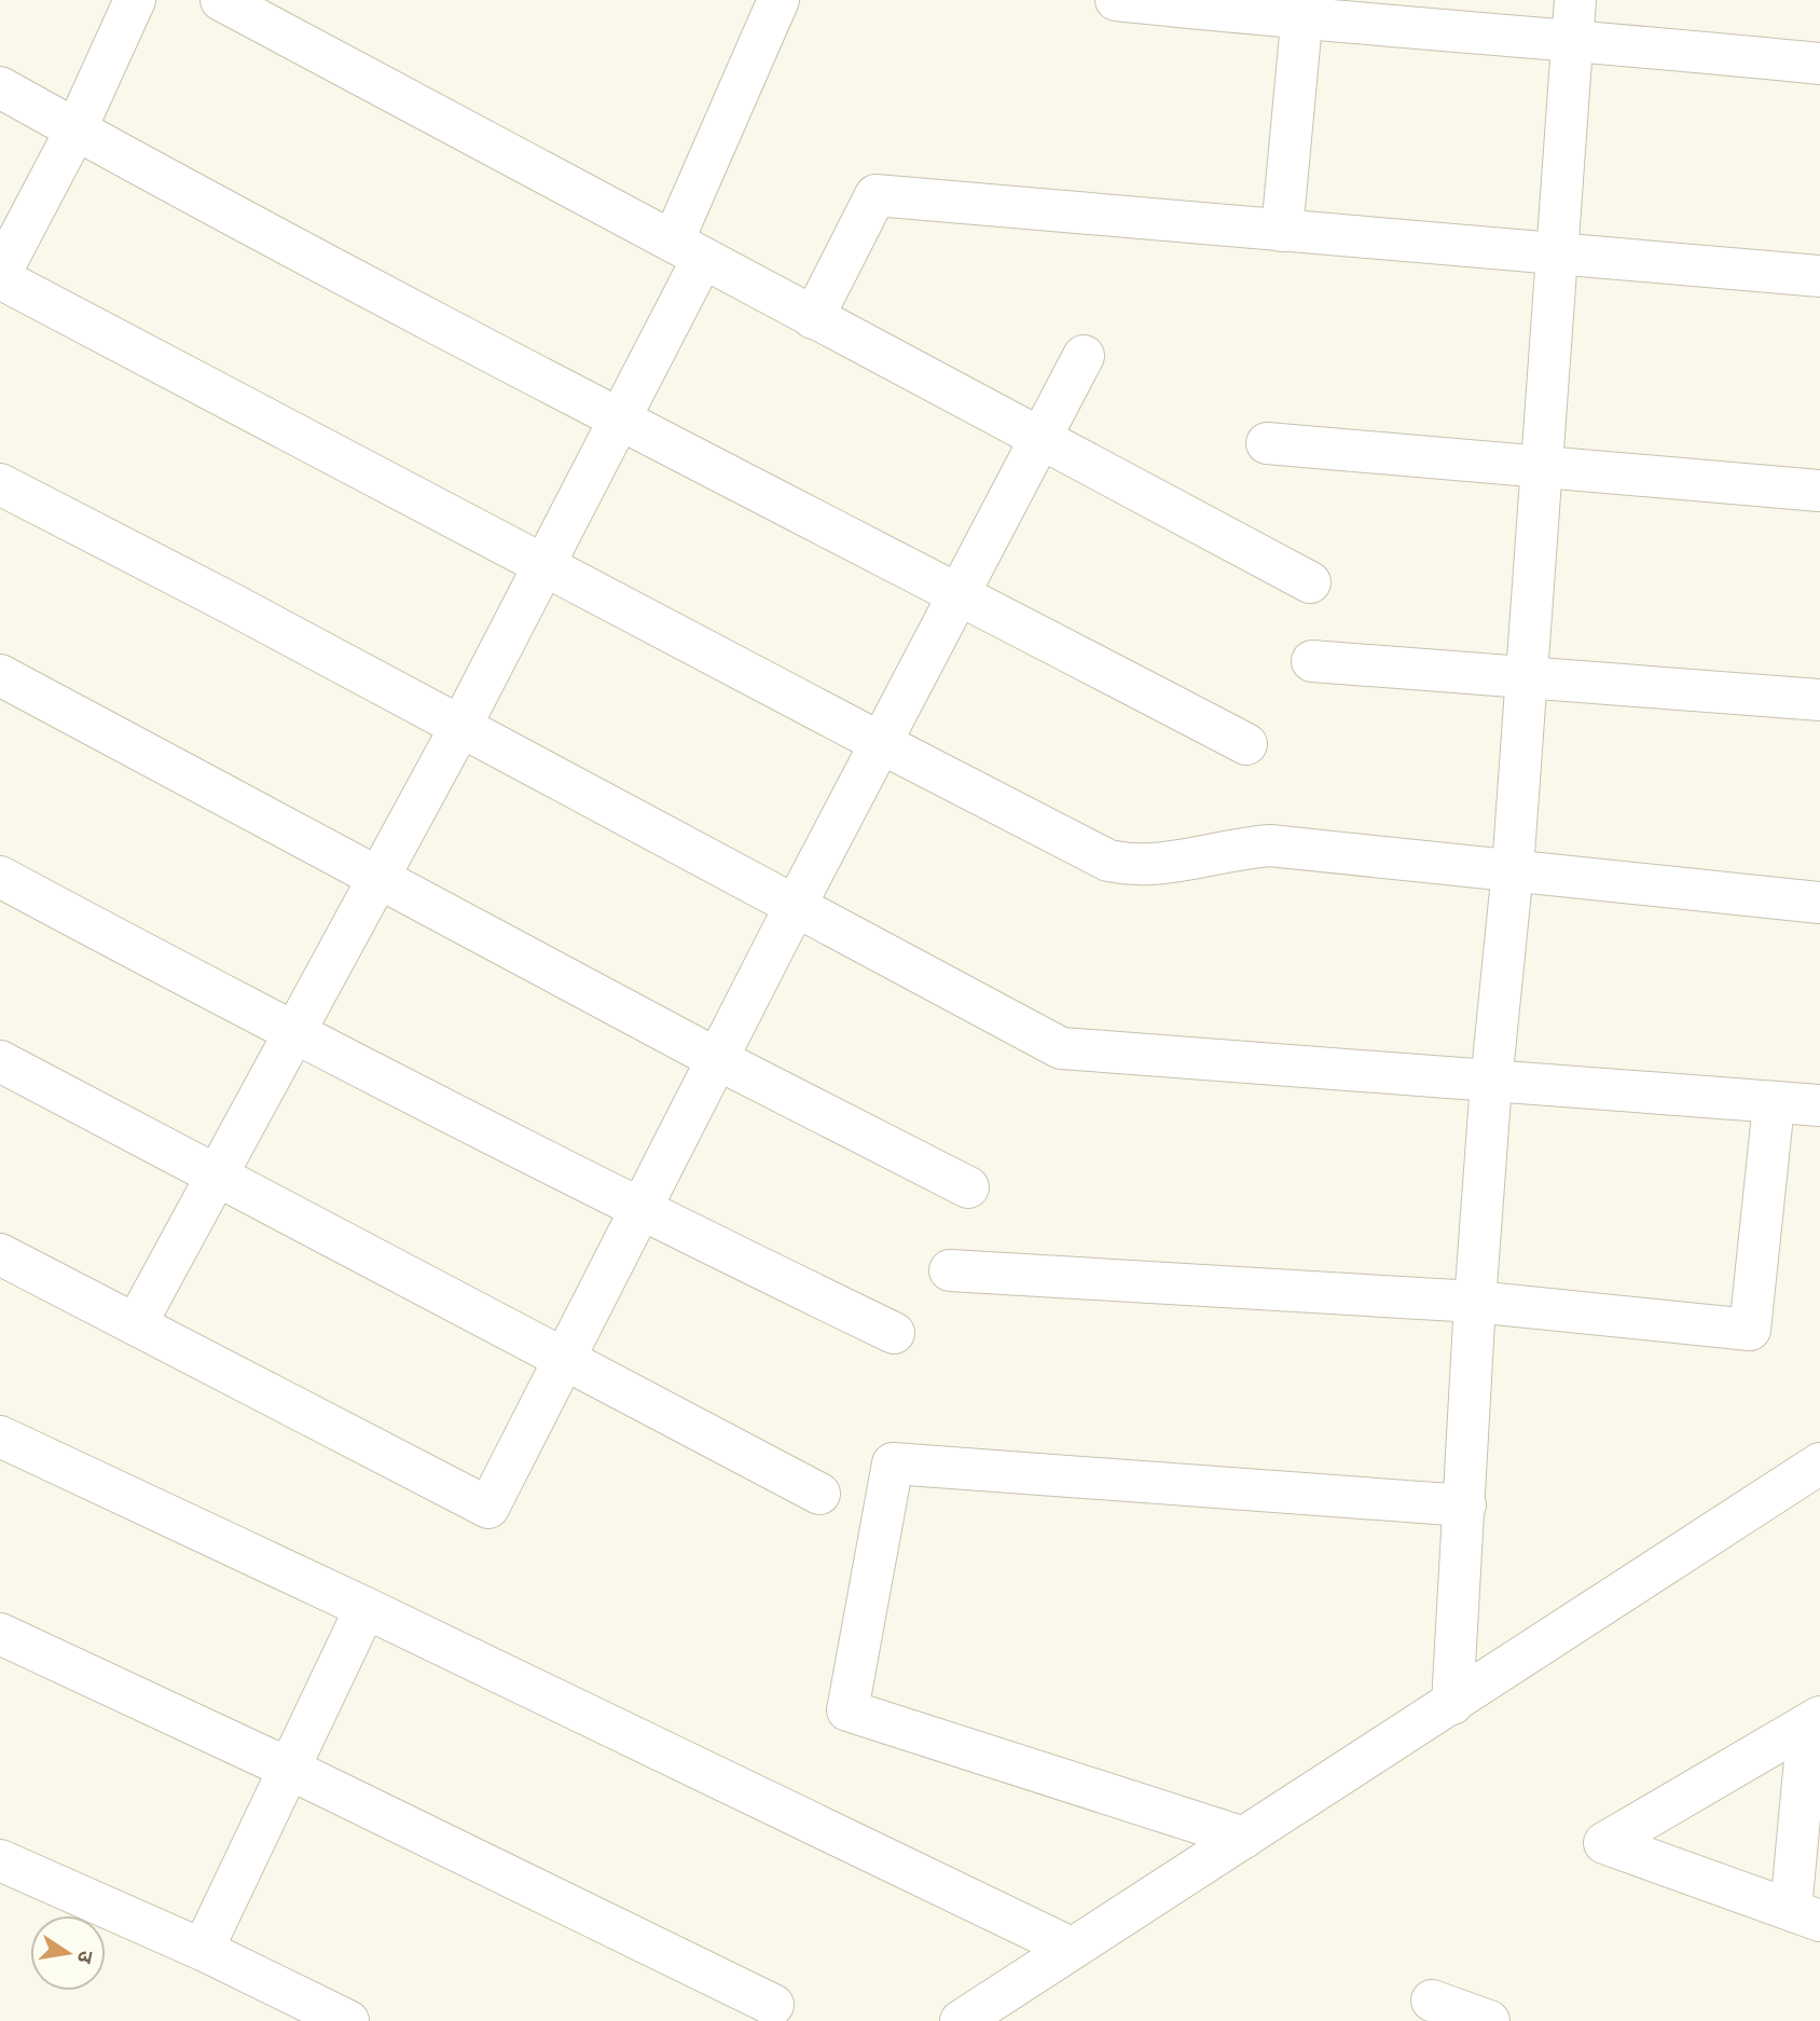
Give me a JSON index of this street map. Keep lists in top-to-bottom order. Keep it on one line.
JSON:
{"north":"right"}
